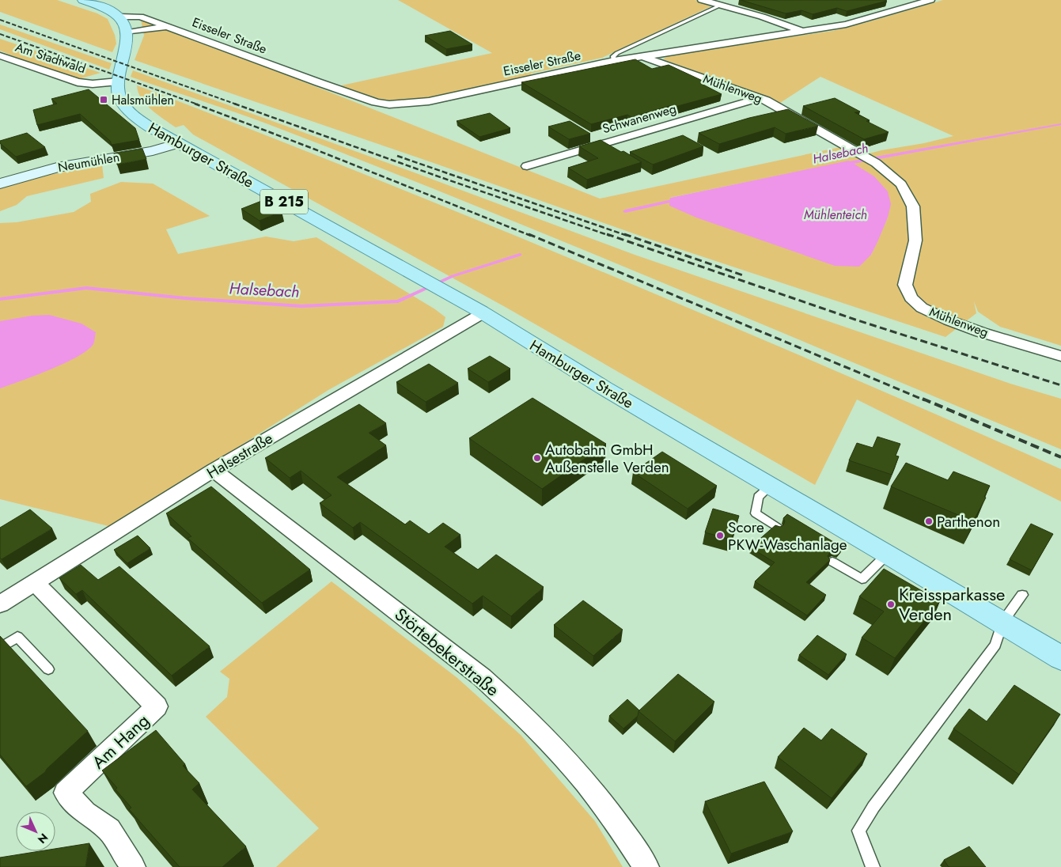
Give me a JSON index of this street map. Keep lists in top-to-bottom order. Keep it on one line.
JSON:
{"streets":{"main road":["Hamburger Straße","B 215"],"street":["Eisseler Straße","Am Stadtwald","Mühlenweg","Schwanenweg","Neumühlen","Halsestraße","Störtebekerstraße","Am Hang"]},"crossings":[["Eisseler Straße","Mühlenweg"],["Eisseler Straße","B 215"],["Am Stadtwald","Hamburger Straße"],["Am Stadtwald","B 215"],["Mühlenweg","Schwanenweg"],["Hamburger Straße","Neumühlen"],["Hamburger Straße","B 215"],["Hamburger Straße","Halsestraße"],["Halsestraße","Störtebekerstraße"],["Halsestraße","Am Hang"]],"water":["Halsebach","Mühlenteich"],"places":{"transit":["Halsmühlen"],"other":["Autobahn GmbH Außenstelle Verden","Parthenon","Score PKW-Waschanlage","Kreissparkasse Verden"]},"north":"bottom right"}
